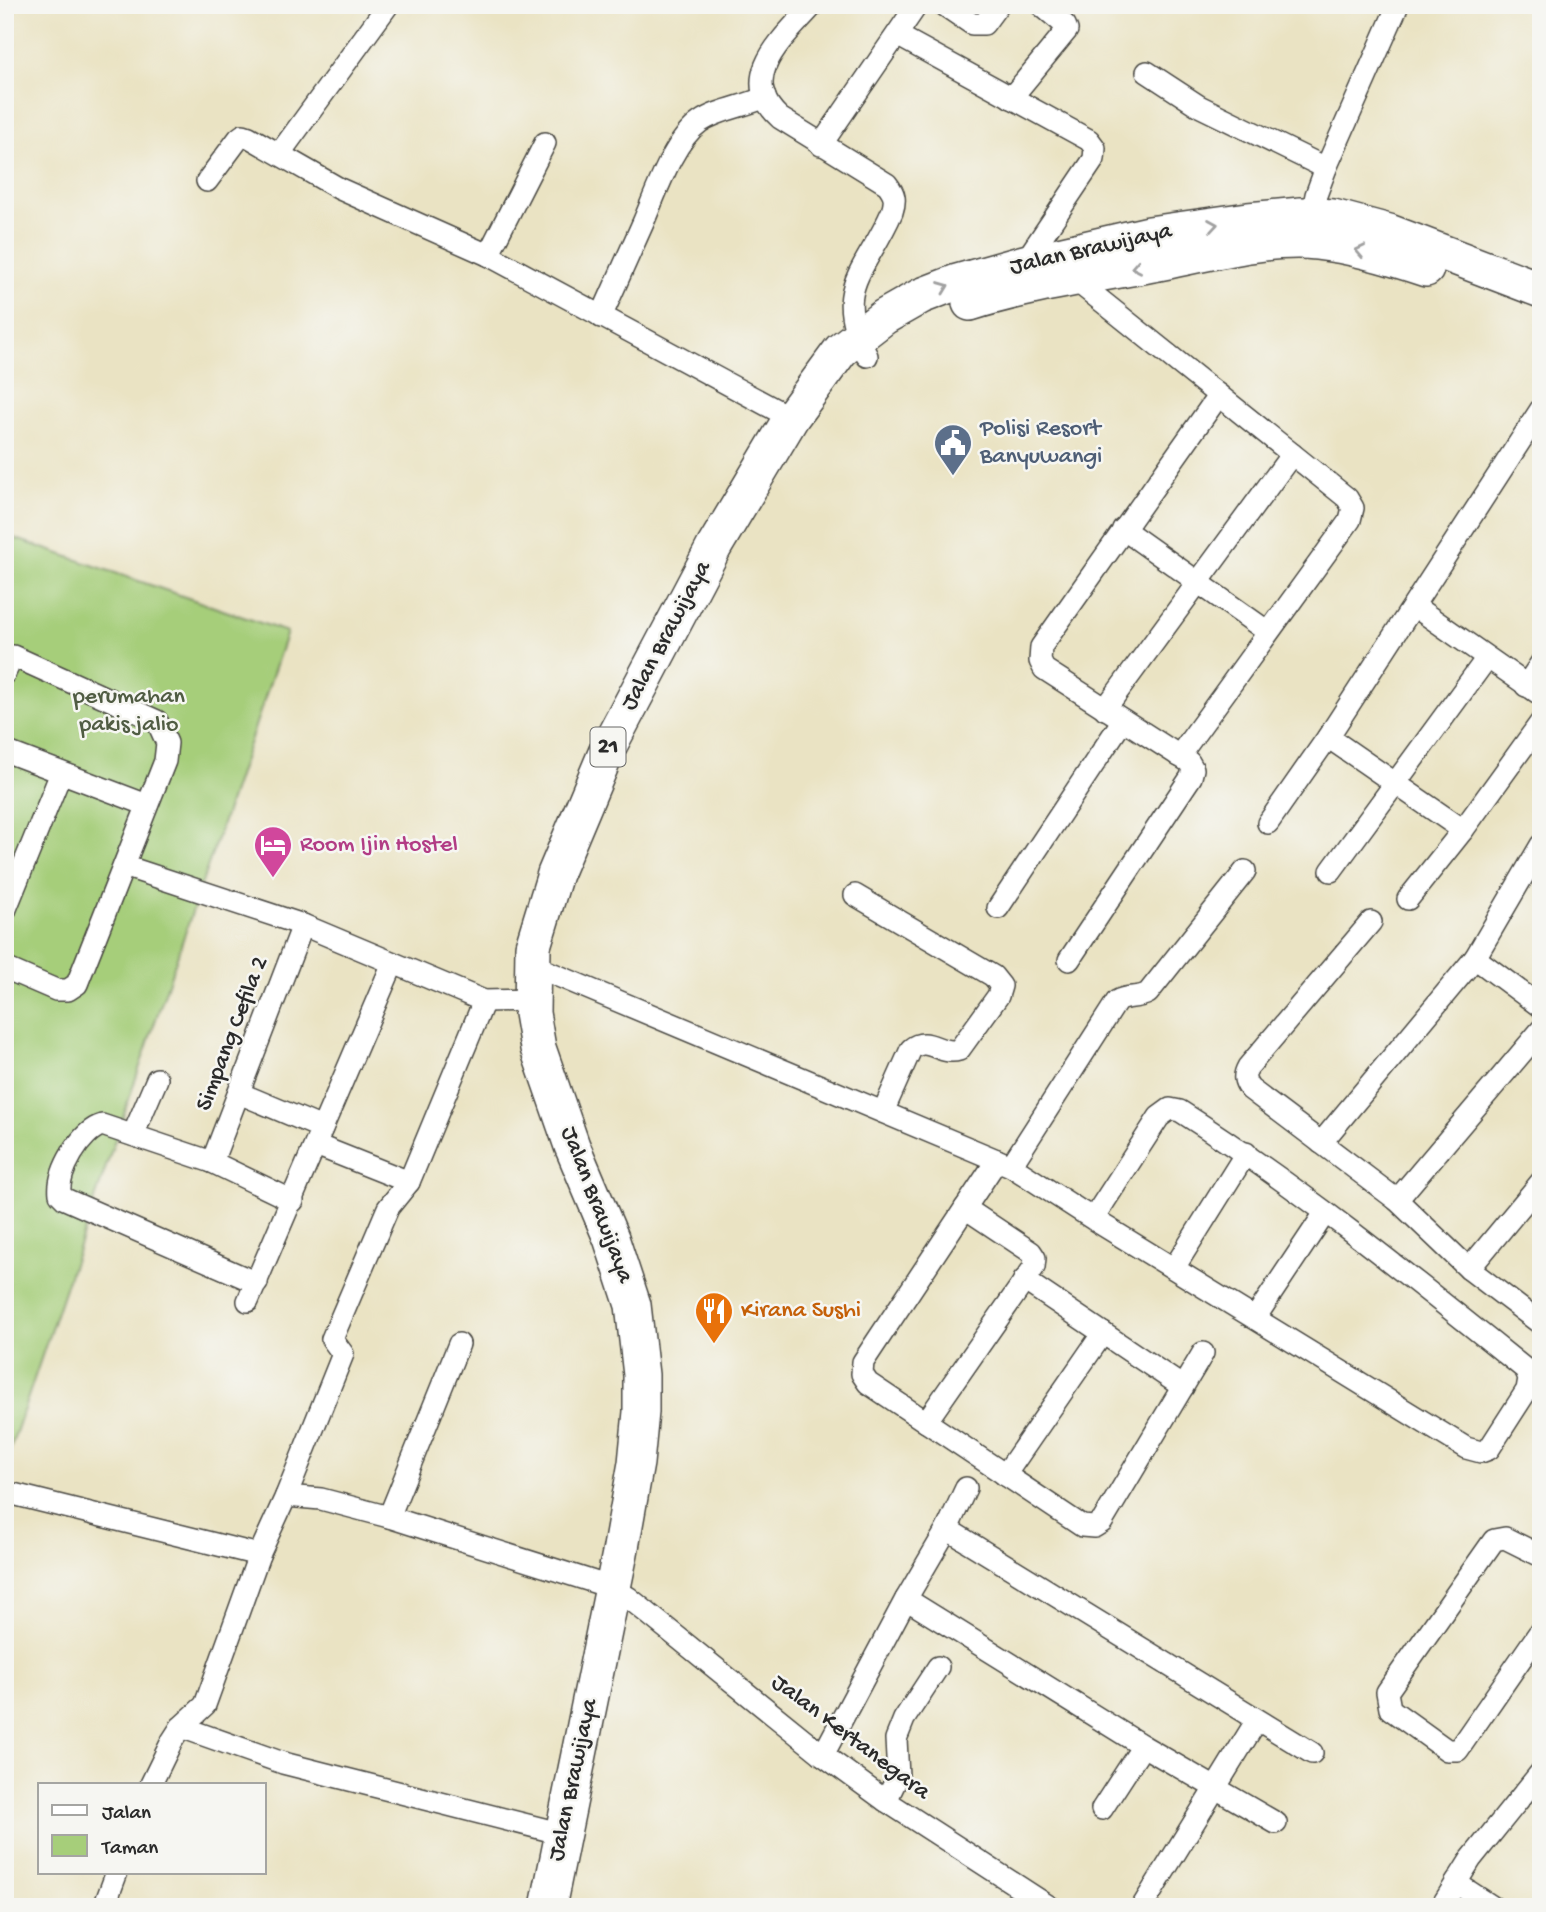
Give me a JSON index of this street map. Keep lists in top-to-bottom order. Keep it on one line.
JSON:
{"streets":{"highway":["Jalan Brawijaya","21"],"street":["Simpang Cefila 2","Jalan Kertanegara"]},"crossings":[["Jalan Brawijaya","Jalan Kertanegara"]],"parks":["perumahan pakis jalio"],"places":{"public building":["Polisi Resort Banyuwangi"],"hotel":["Room Ijin Hostel"],"restaurant":["Kirana Sushi"]},"legend":["Jalan","Taman"]}
